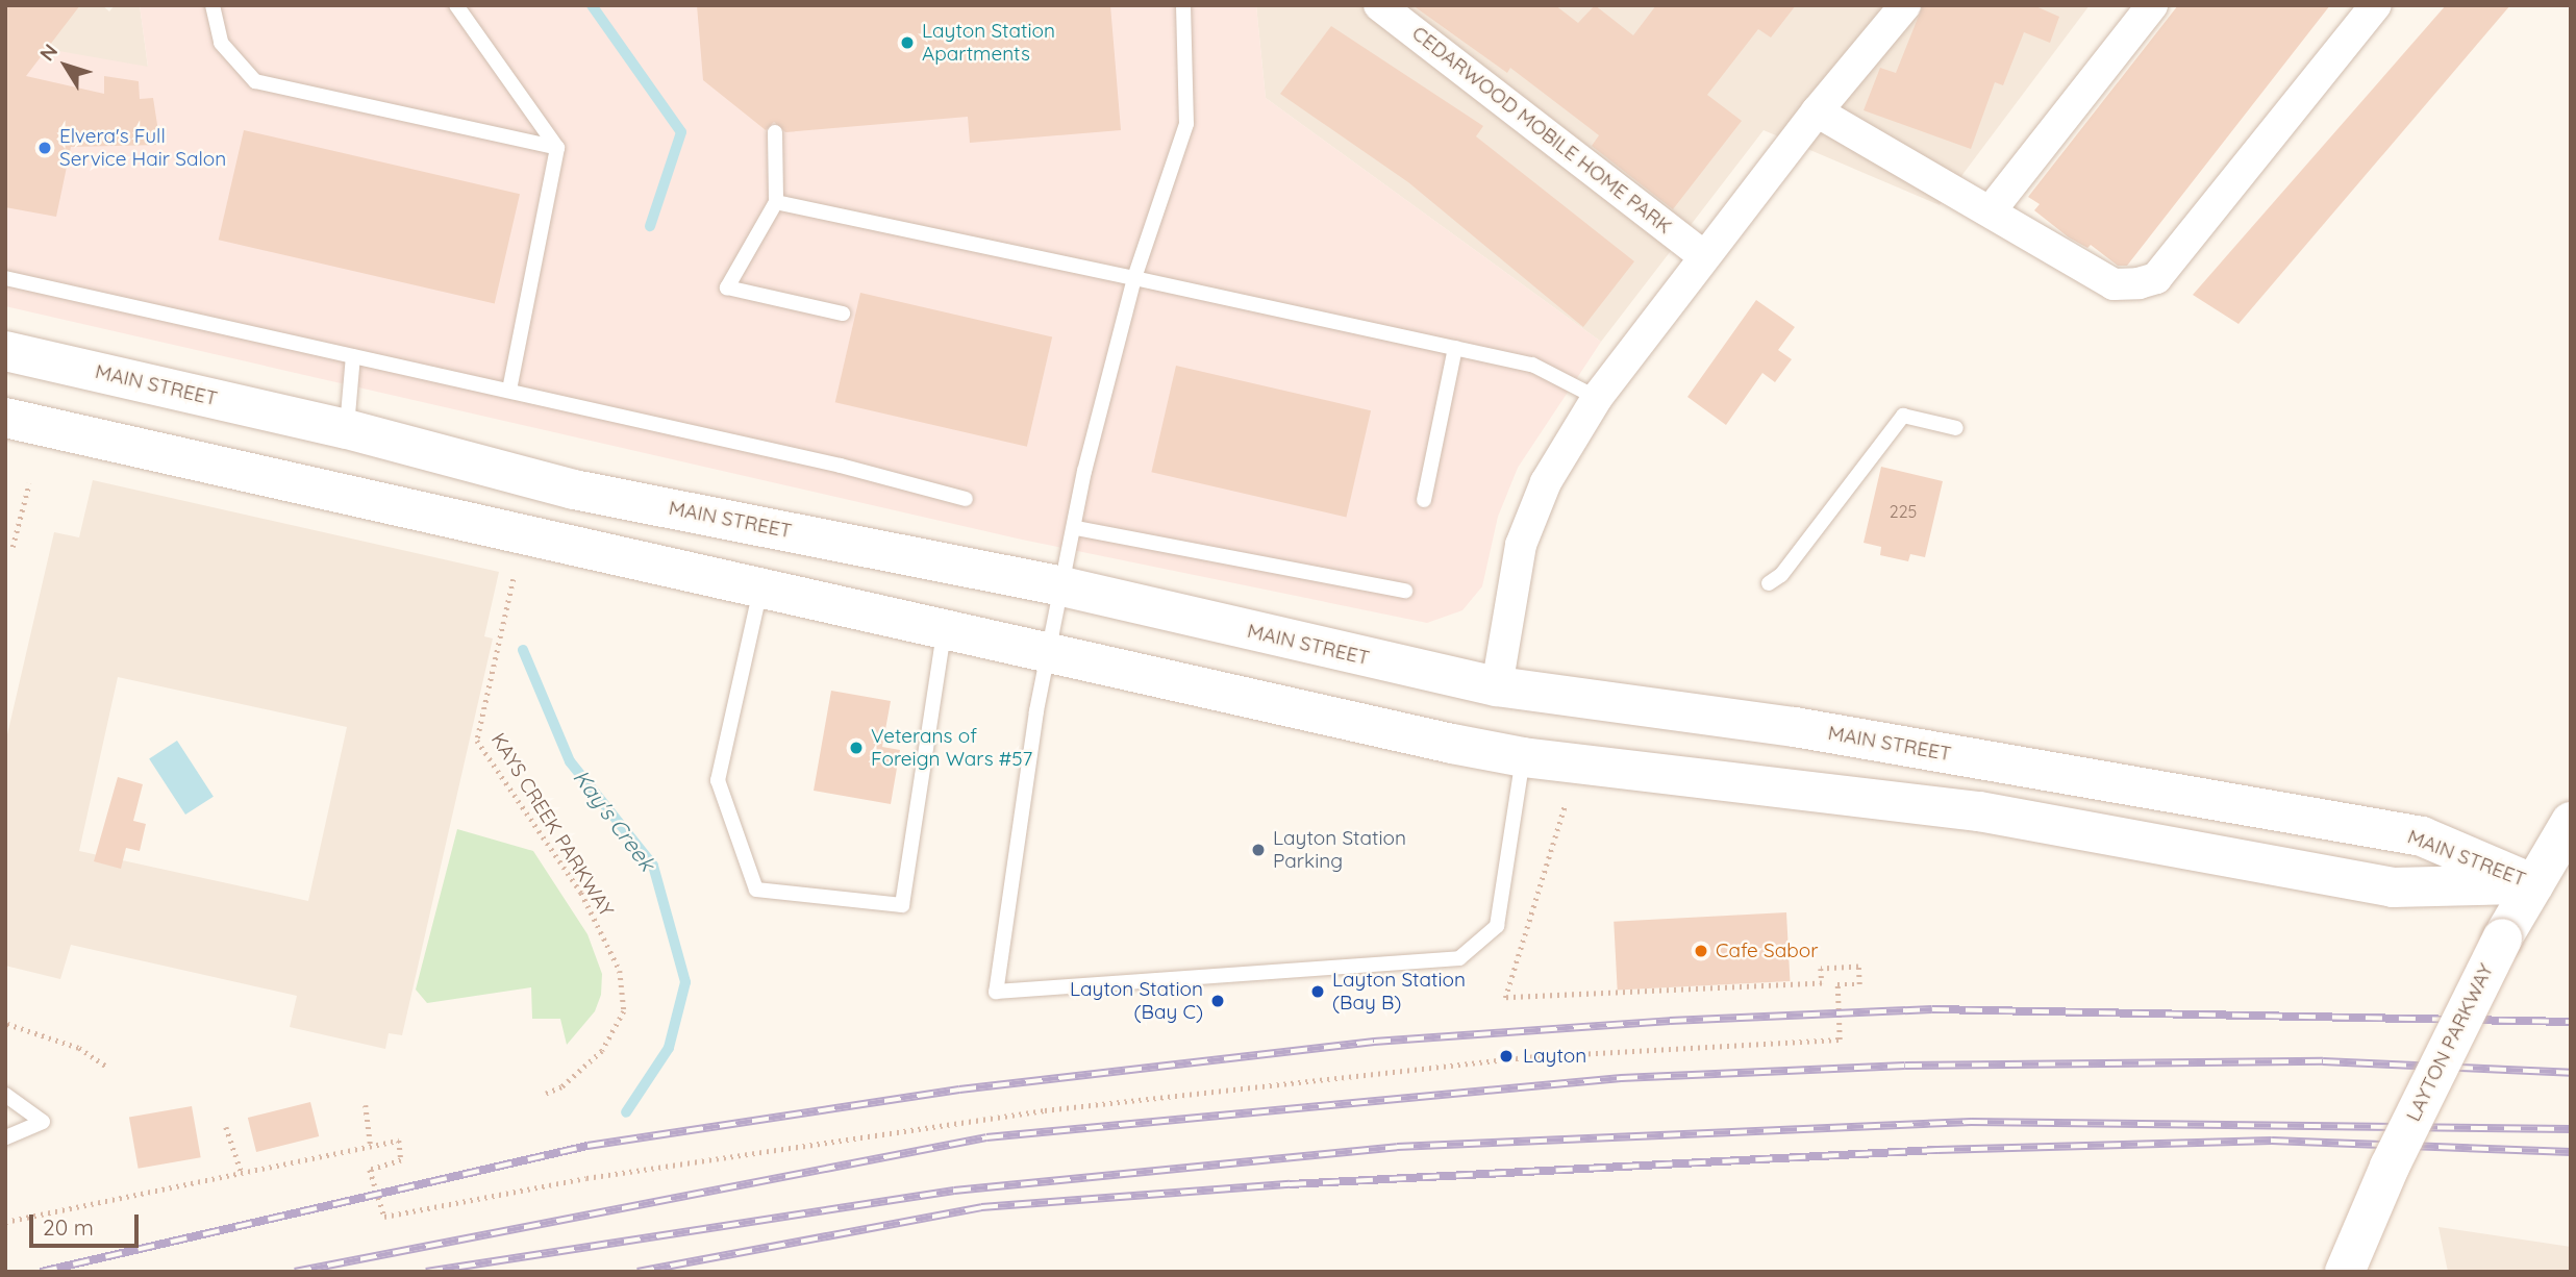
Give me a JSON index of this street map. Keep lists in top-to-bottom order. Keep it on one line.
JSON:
{"streets":{"main road":["MAIN STREET","LAYTON PARKWAY"],"street":["CEDARWOOD MOBILE HOME PARK"],"path":["KAYS CREEK PARKWAY"]},"crossings":[["MAIN STREET","LAYTON PARKWAY"]],"water":["Kay's Creek"],"places":["Layton Station Apartments","Elvera's Full Service Hair Salon","Veterans of Foreign Wars #57","Layton Station Parking","Cafe Sabor","Layton Station (Bay B)","Layton Station (Bay C)","Layton"],"house_numbers":["225"],"scale_bar":"20 m","north":"top left"}
